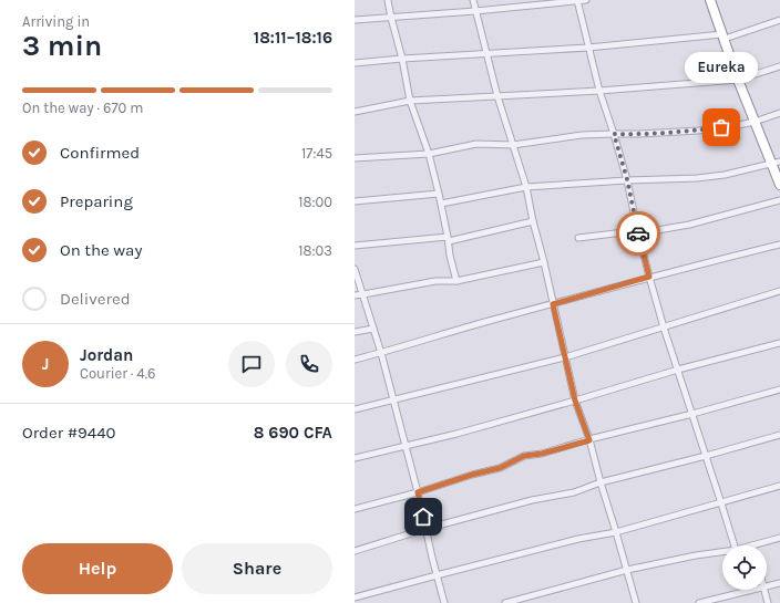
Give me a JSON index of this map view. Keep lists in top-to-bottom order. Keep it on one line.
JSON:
{"places":["Eureka"],"page":{"heading":["3 min","Arriving in","18:11–18:16"],"panel":["Jordan","Courier · 4.6","Order #9440","8 690 CFA"],"bubble":"Eureka","bar":"On the way · 670 m","list":[["Confirmed","17:45"],["Preparing","18:00"],["On the way","18:03"],"Delivered"],"round":"J","buttons":["Help","Share"]}}
